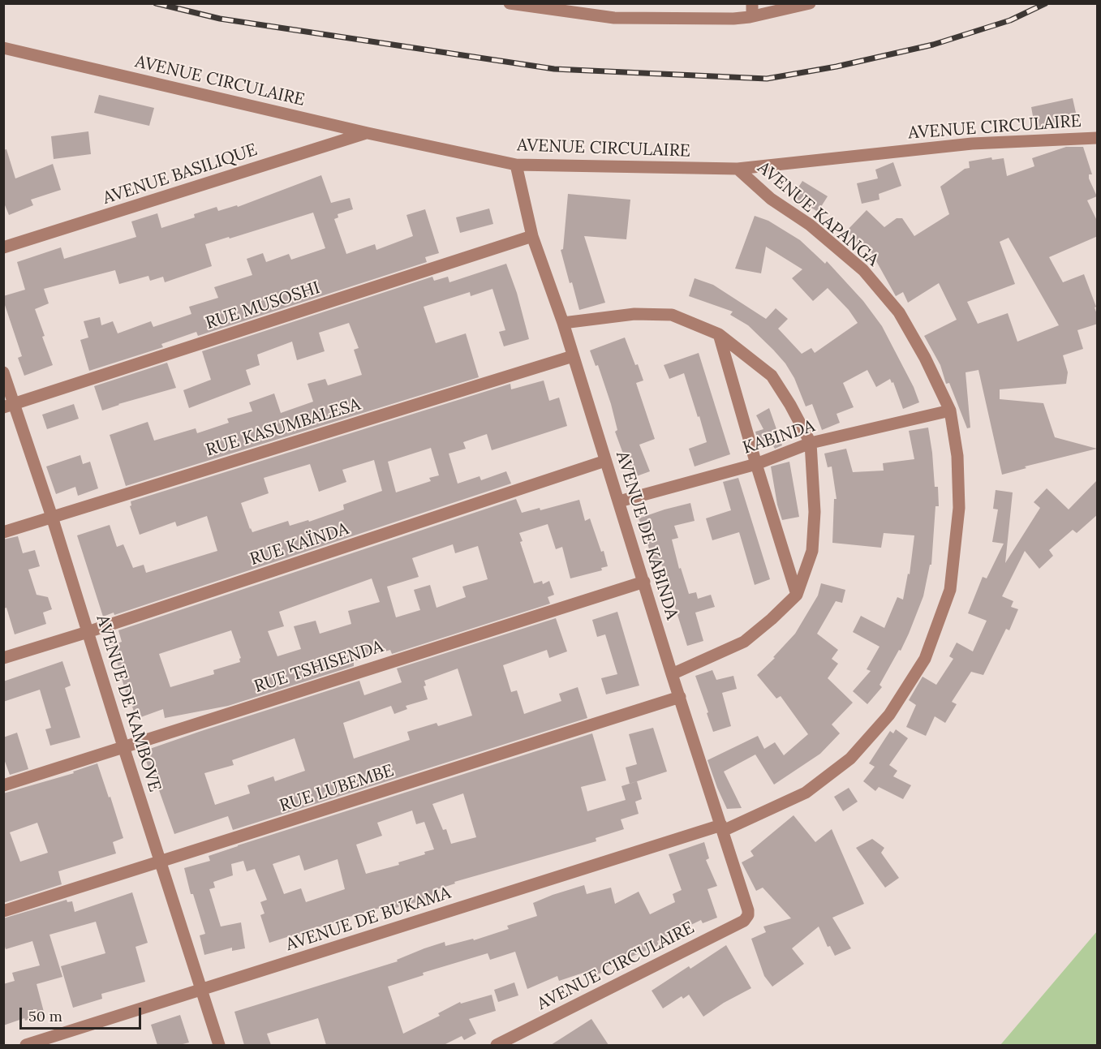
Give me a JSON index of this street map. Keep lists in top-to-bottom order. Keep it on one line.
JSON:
{"streets":{"street":["AVENUE CIRCULAIRE","AVENUE BASILIQUE","AVENUE KAPANGA","RUE MUSOSHI","RUE KASUMBALESA","KABINDA","AVENUE DE KABINDA","RUE KAÏNDA","RUE TSHISENDA","AVENUE DE KAMBOVE","RUE LUBEMBE","AVENUE DE BUKAMA"]},"crossings":[["AVENUE CIRCULAIRE","AVENUE BASILIQUE"],["AVENUE CIRCULAIRE","AVENUE KAPANGA"],["AVENUE CIRCULAIRE","AVENUE DE KABINDA"],["AVENUE KAPANGA","KABINDA"],["AVENUE KAPANGA","AVENUE DE KABINDA"],["AVENUE KAPANGA","AVENUE DE BUKAMA"],["RUE MUSOSHI","AVENUE DE KABINDA"],["RUE MUSOSHI","AVENUE DE KAMBOVE"],["RUE KASUMBALESA","AVENUE DE KABINDA"],["RUE KASUMBALESA","AVENUE DE KAMBOVE"],["KABINDA","AVENUE DE KABINDA"],["AVENUE DE KABINDA","RUE KAÏNDA"],["AVENUE DE KABINDA","RUE TSHISENDA"],["AVENUE DE KABINDA","RUE LUBEMBE"],["AVENUE DE KABINDA","AVENUE DE BUKAMA"],["RUE KAÏNDA","AVENUE DE KAMBOVE"],["RUE TSHISENDA","AVENUE DE KAMBOVE"],["AVENUE DE KAMBOVE","RUE LUBEMBE"],["AVENUE DE KAMBOVE","AVENUE DE BUKAMA"]],"scale_bar":"50 m"}
